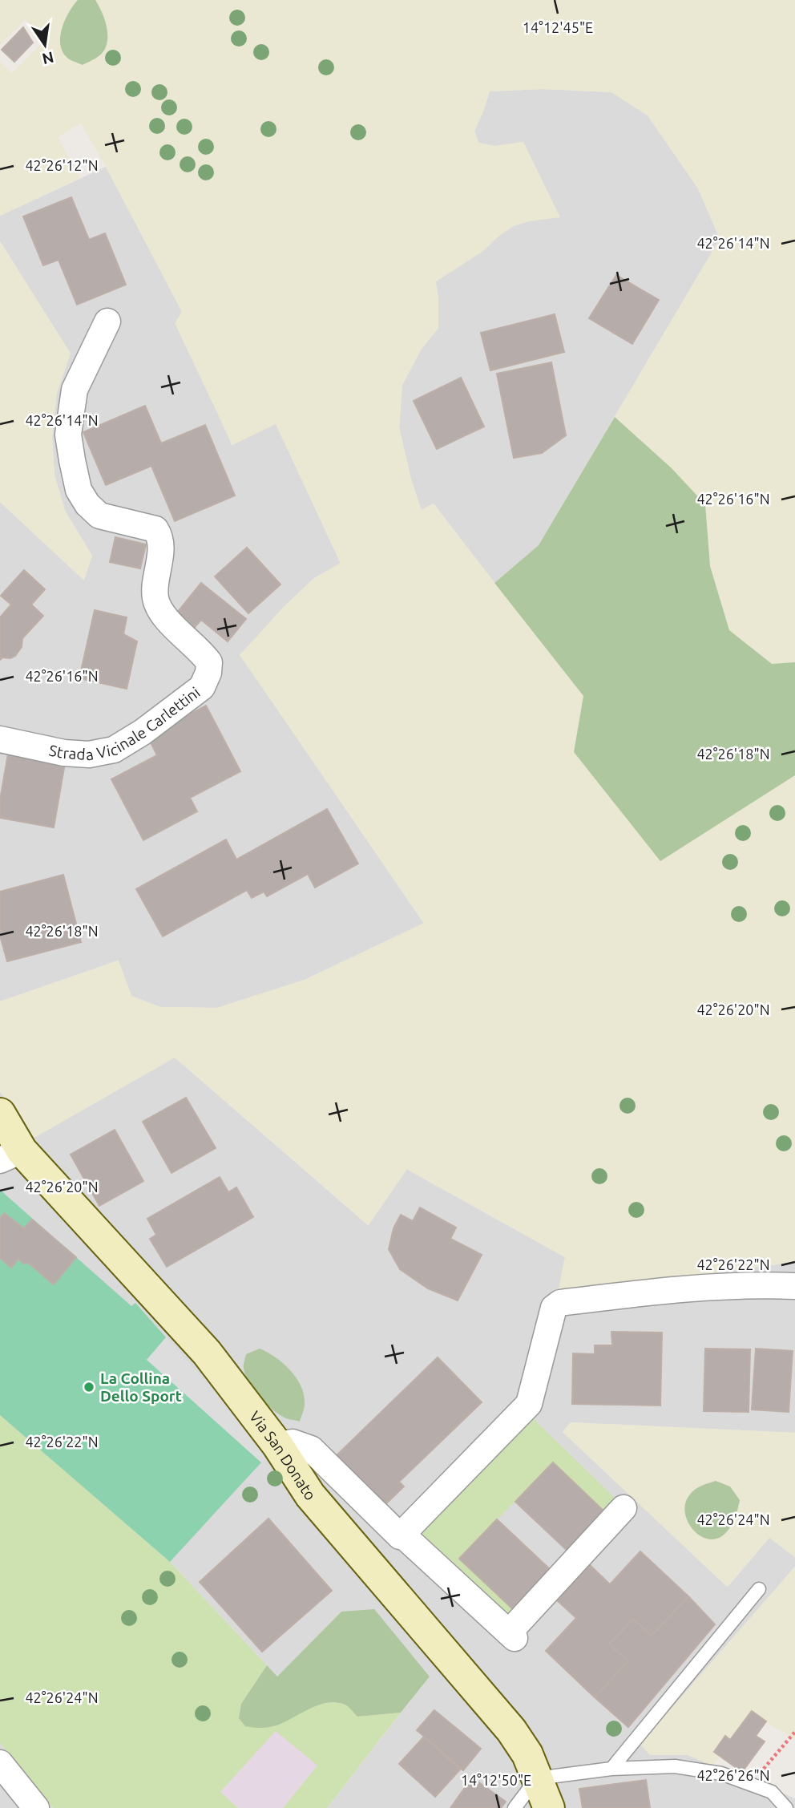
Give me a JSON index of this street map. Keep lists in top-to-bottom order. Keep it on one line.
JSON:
{"streets":{"street":["Strada Vicinale Carlettini","Via San Donato"]},"places":["La Collina Dello Sport"],"north":"bottom","coordinates":["14°12'45\"E","42°26'12\"N","42°26'14\"N","42°26'16\"N","42°26'18\"N","42°26'20\"N","42°26'22\"N","42°26'24\"N","42°26'26\"N","14°12'50\"E"]}
